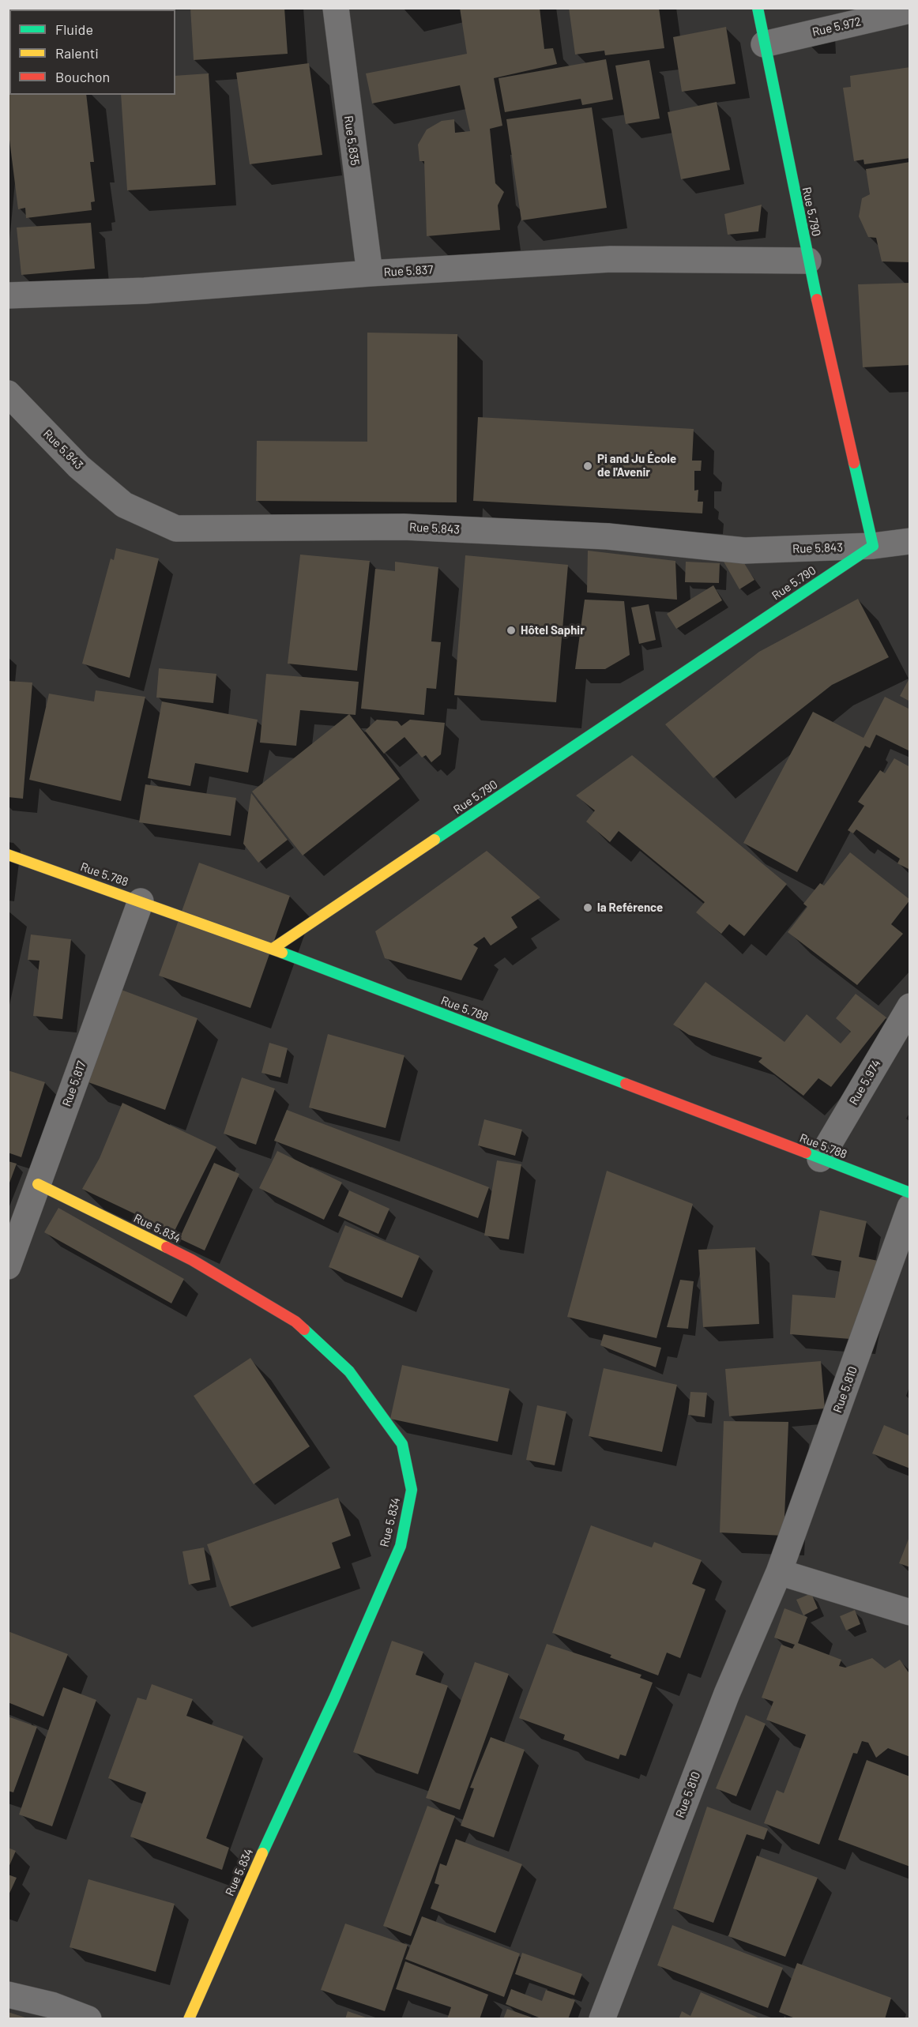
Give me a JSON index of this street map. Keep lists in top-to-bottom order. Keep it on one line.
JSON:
{"streets":{"street":["Rue 5.972","Rue 5.835","Rue 5.790","Rue 5.837","Rue 5.843","Rue 5.788","Rue 5.974","Rue 5.817","Rue 5.834","Rue 5.810"]},"crossings":[["Rue 5.972","Rue 5.790"],["Rue 5.835","Rue 5.837"],["Rue 5.790","Rue 5.837"],["Rue 5.790","Rue 5.843"],["Rue 5.790","Rue 5.788"],["Rue 5.788","Rue 5.974"],["Rue 5.788","Rue 5.817"],["Rue 5.817","Rue 5.834"]],"places":["Pi and Ju École de l'Avenir","Hôtel Saphir","la Reférence"],"legend":["Fluide","Ralenti","Bouchon"]}
